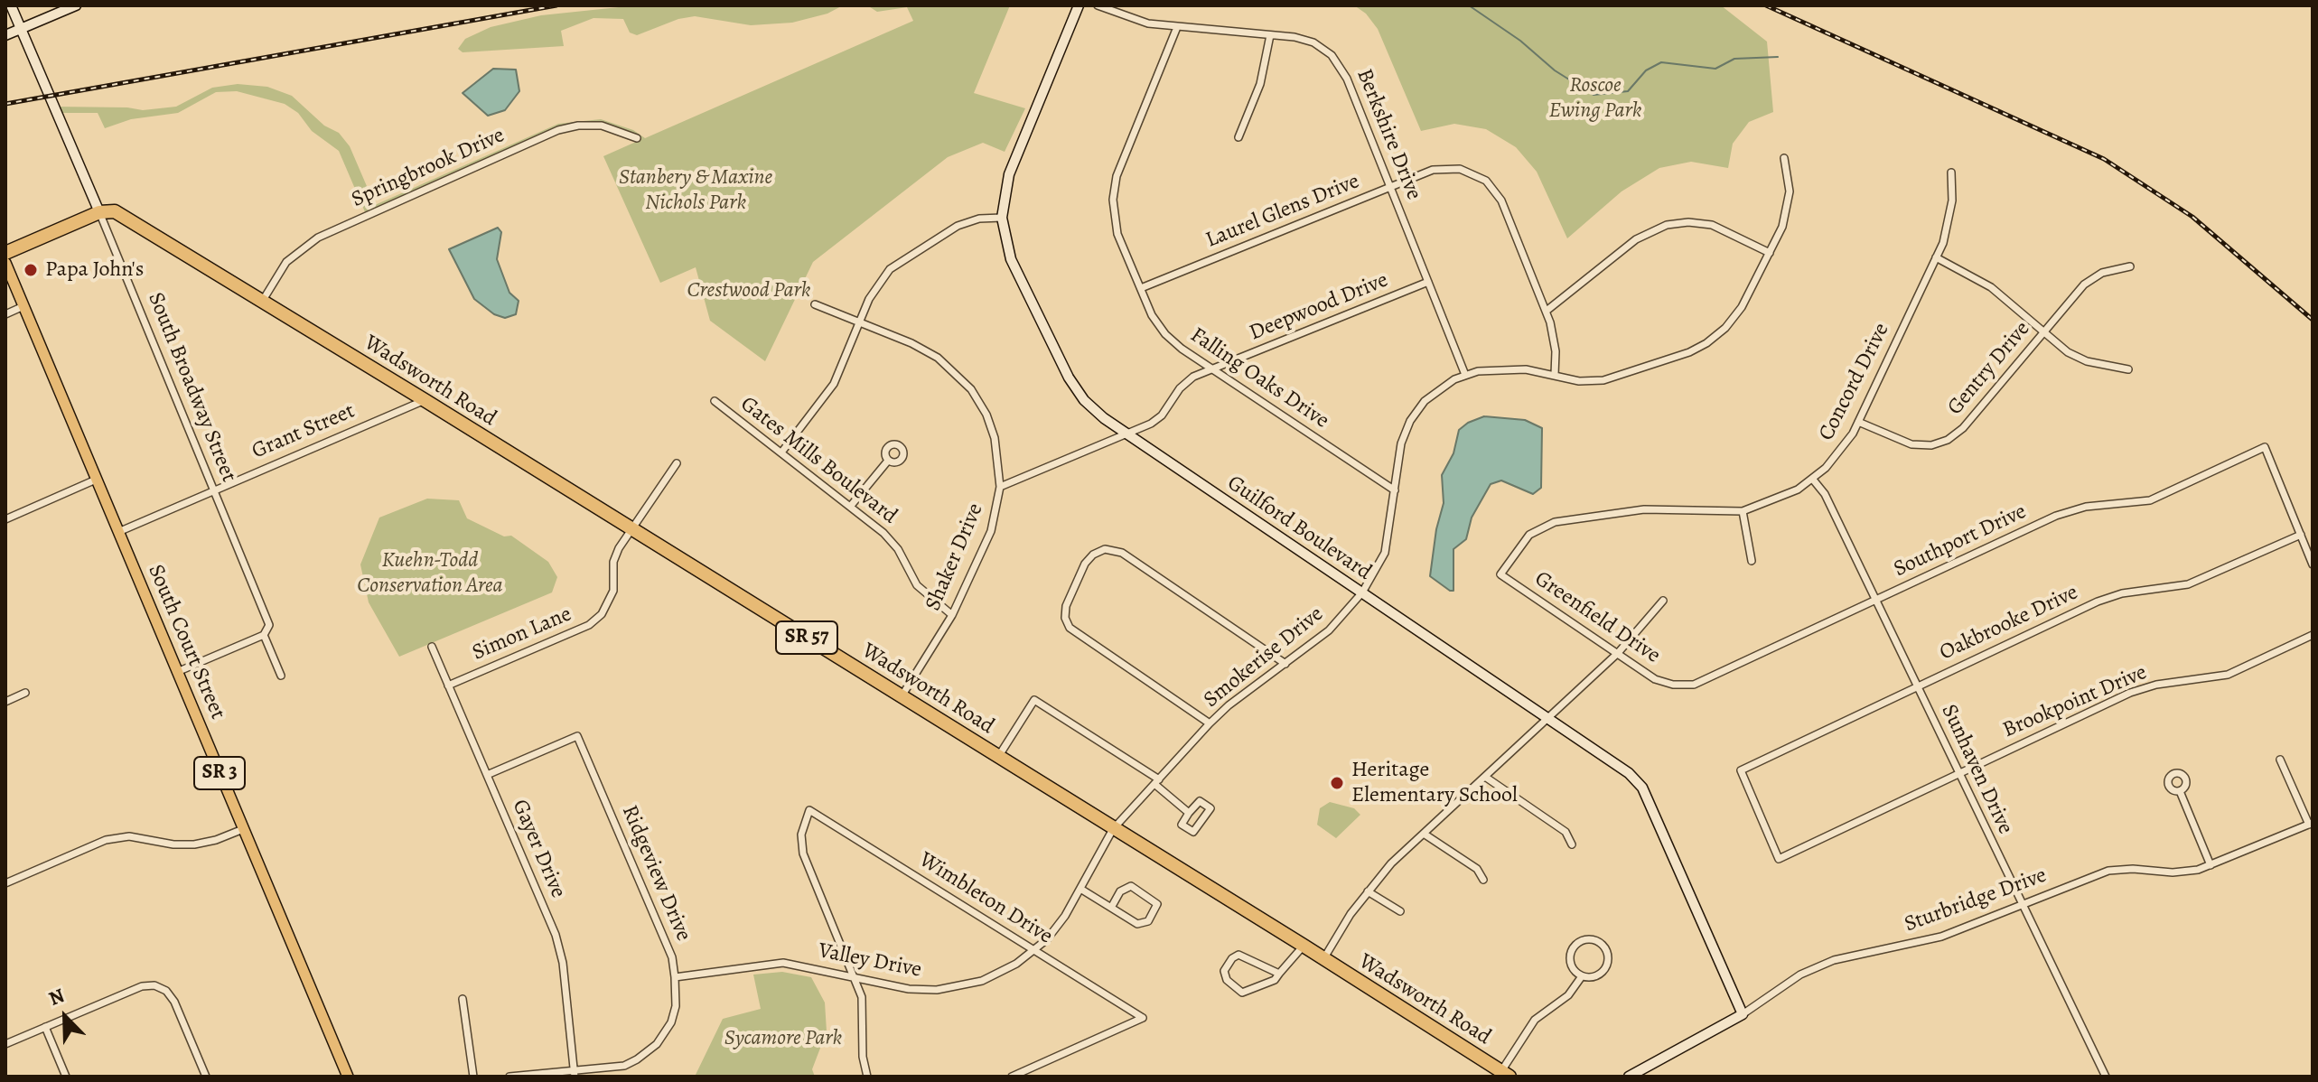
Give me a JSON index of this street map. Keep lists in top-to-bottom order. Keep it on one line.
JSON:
{"streets":{"highway":["Wadsworth Road","SR 57"],"main road":["South Court Street","SR 3"],"street":["Berkshire Drive","Springbrook Drive","Laurel Glens Drive","Deepwood Drive","Gentry Drive","Falling Oaks Drive","Concord Drive","South Broadway Street","Grant Street","Gates Mills Boulevard","Guilford Boulevard","Southport Drive","Shaker Drive","Greenfield Drive","Oakbrooke Drive","Simon Lane","Smokerise Drive","Brookpoint Drive","Sunhaven Drive","Gayer Drive","Ridgeview Drive","Wimbleton Drive","Sturbridge Drive","Valley Drive"]},"crossings":[["Berkshire Drive","Laurel Glens Drive"],["Berkshire Drive","Deepwood Drive"],["Berkshire Drive","Falling Oaks Drive"],["Berkshire Drive","Smokerise Drive"],["Springbrook Drive","Wadsworth Road"],["Laurel Glens Drive","Falling Oaks Drive"],["Laurel Glens Drive","Smokerise Drive"],["Deepwood Drive","Falling Oaks Drive"],["Deepwood Drive","Guilford Boulevard"],["Deepwood Drive","Shaker Drive"],["Gentry Drive","Concord Drive"],["Falling Oaks Drive","Smokerise Drive"],["Wadsworth Road","South Broadway Street"],["Wadsworth Road","Grant Street"],["Wadsworth Road","Shaker Drive"],["Wadsworth Road","Simon Lane"],["Wadsworth Road","Smokerise Drive"],["Wadsworth Road","Valley Drive"],["Concord Drive","Greenfield Drive"],["Concord Drive","Sunhaven Drive"],["South Broadway Street","Grant Street"],["Grant Street","South Court Street"],["Gates Mills Boulevard","Shaker Drive"],["Guilford Boulevard","Smokerise Drive"],["Guilford Boulevard","Sturbridge Drive"],["Southport Drive","Greenfield Drive"],["Southport Drive","Oakbrooke Drive"],["Southport Drive","Sunhaven Drive"],["Oakbrooke Drive","Brookpoint Drive"],["Oakbrooke Drive","Sunhaven Drive"],["Simon Lane","Gayer Drive"],["Smokerise Drive","Valley Drive"],["Brookpoint Drive","Sunhaven Drive"],["Sunhaven Drive","Sturbridge Drive"],["Gayer Drive","Ridgeview Drive"],["Ridgeview Drive","Valley Drive"],["Wimbleton Drive","Valley Drive"]],"parks":["Roscoe Ewing Park","Stanbery & Maxine Nichols Park","Crestwood Park","Kuehn-Todd Conservation Area","Sycamore Park"],"places":["Papa John's","Heritage Elementary School"],"north":"top left"}
